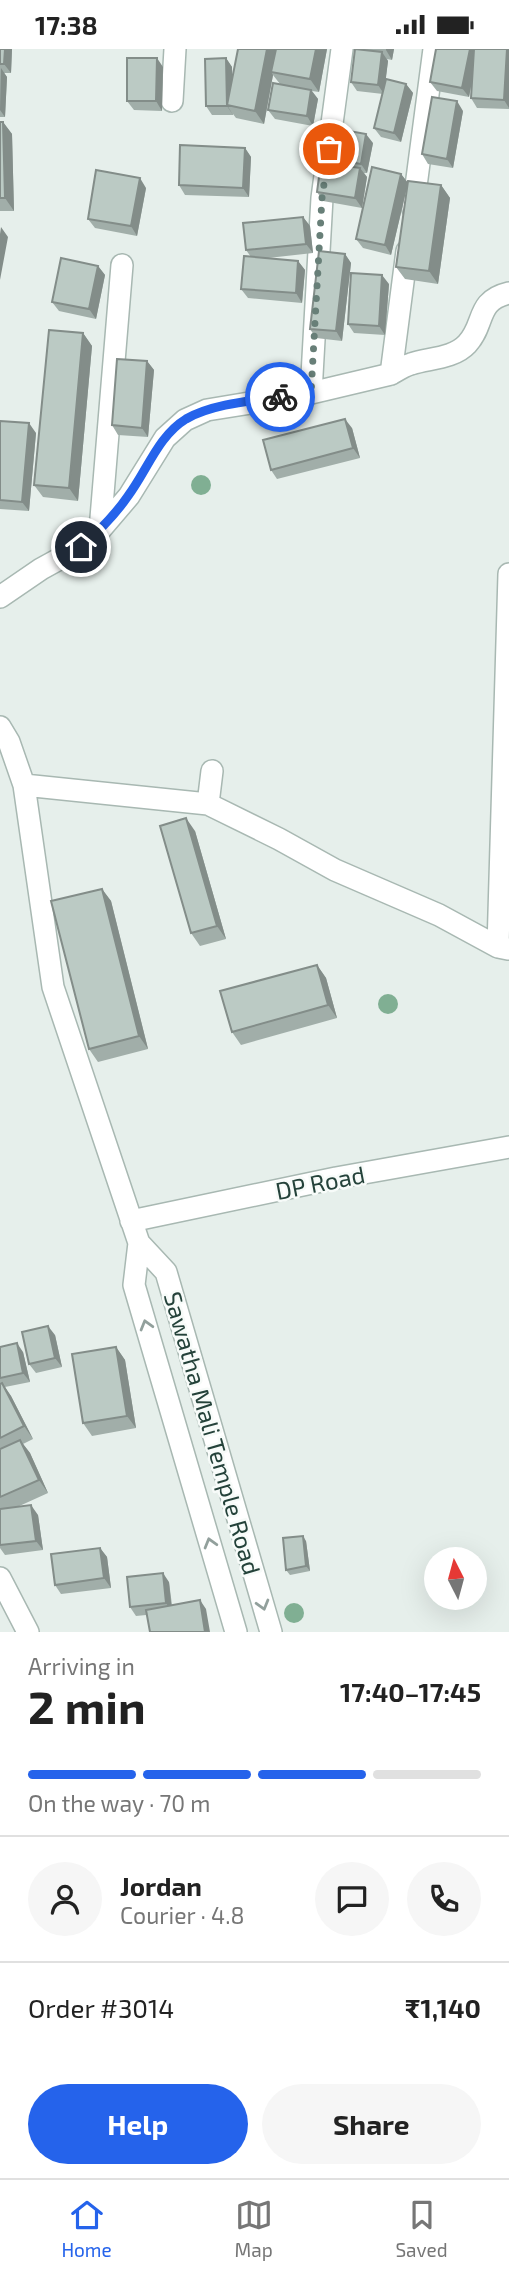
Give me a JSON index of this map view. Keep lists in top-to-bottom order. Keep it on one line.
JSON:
{"streets":{"street":["DP Road","Sawatha Mali Temple Road"]},"crossings":[["DP Road","Sawatha Mali Temple Road"]],"north":"top","page":{"status":"17:38","heading":["2 min","Arriving in","17:40–17:45"],"panel":["Jordan","Courier · 4.8","Order #3014","₹1,140"],"bar":"On the way · 70 m","buttons":["Help","Share"],"tabs":["Home","Map","Saved"]}}
